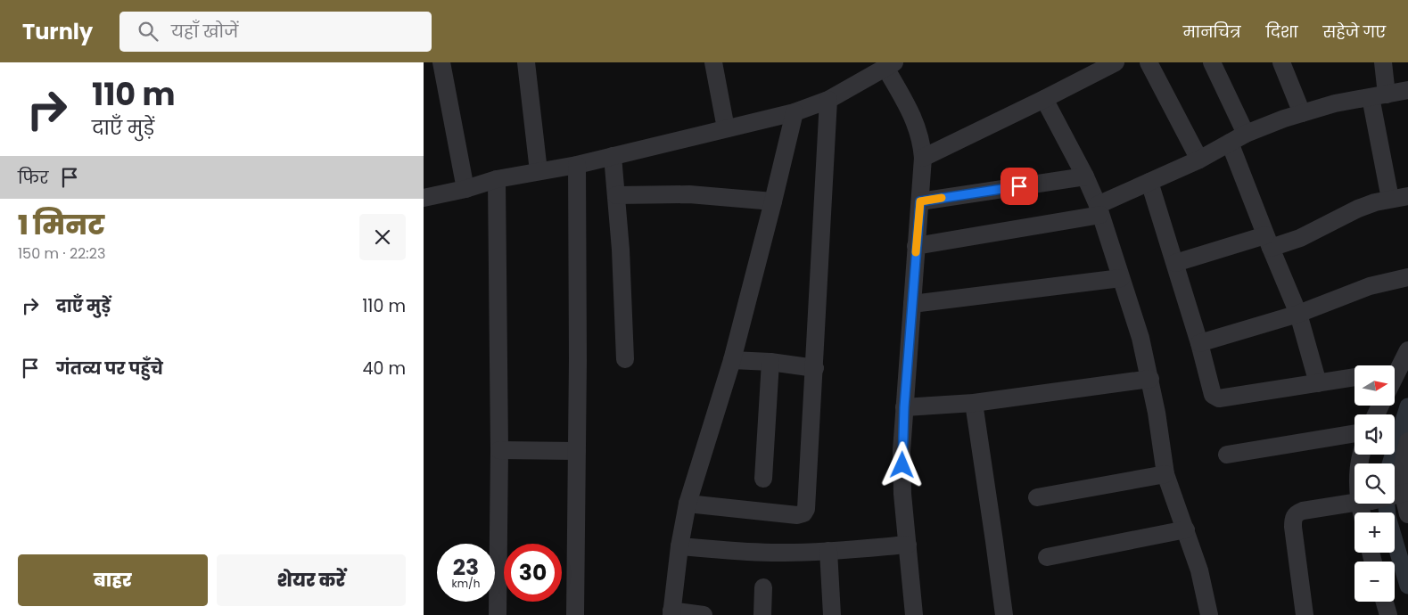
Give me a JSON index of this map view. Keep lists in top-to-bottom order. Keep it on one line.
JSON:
{"north":"right","page":{"header":"Turnly","search":"यहाँ खोजें","nav":["मानचित्र","दिशा","सहेजे गए"],"turn":["110 m","दाएँ मुड़ें"],"then":"फिर","heading":["1 मिनट","150 m · 22:23"],"list":[{"name":"दाएँ मुड़ें","value":"110 m"},{"name":"गंतव्य पर पहुँचे","value":"40 m"}],"map_buttons":["+","−"],"speed":"23 km/h","limit":"30","buttons":["बाहर","शेयर करें"]}}
